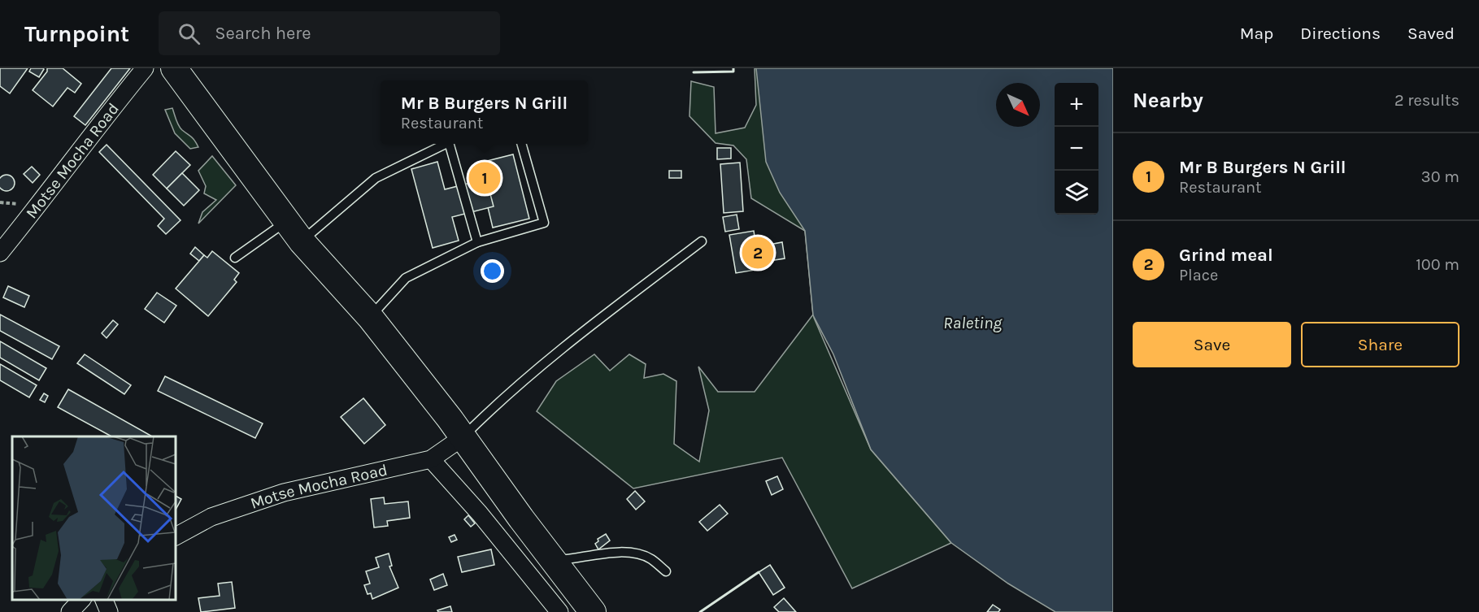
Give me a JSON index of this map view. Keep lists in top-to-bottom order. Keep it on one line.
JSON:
{"streets":{"street":["Motse Mocha Road"]},"water":["Raleting"],"north":"bottom right","page":{"header":"Turnpoint","search":"Search here","nav":["Map","Directions","Saved"],"heading":["Nearby","2 results"],"popup":["Mr B Burgers N Grill","Restaurant"],"map_buttons":["+","−"],"list":[{"mark":"1","name":"Mr B Burgers N Grill","note":"Restaurant","value":"30 m"},{"mark":"2","name":"Grind meal","note":"Place","value":"100 m"}],"pins":["1","2"],"buttons":["Save","Share"]}}
